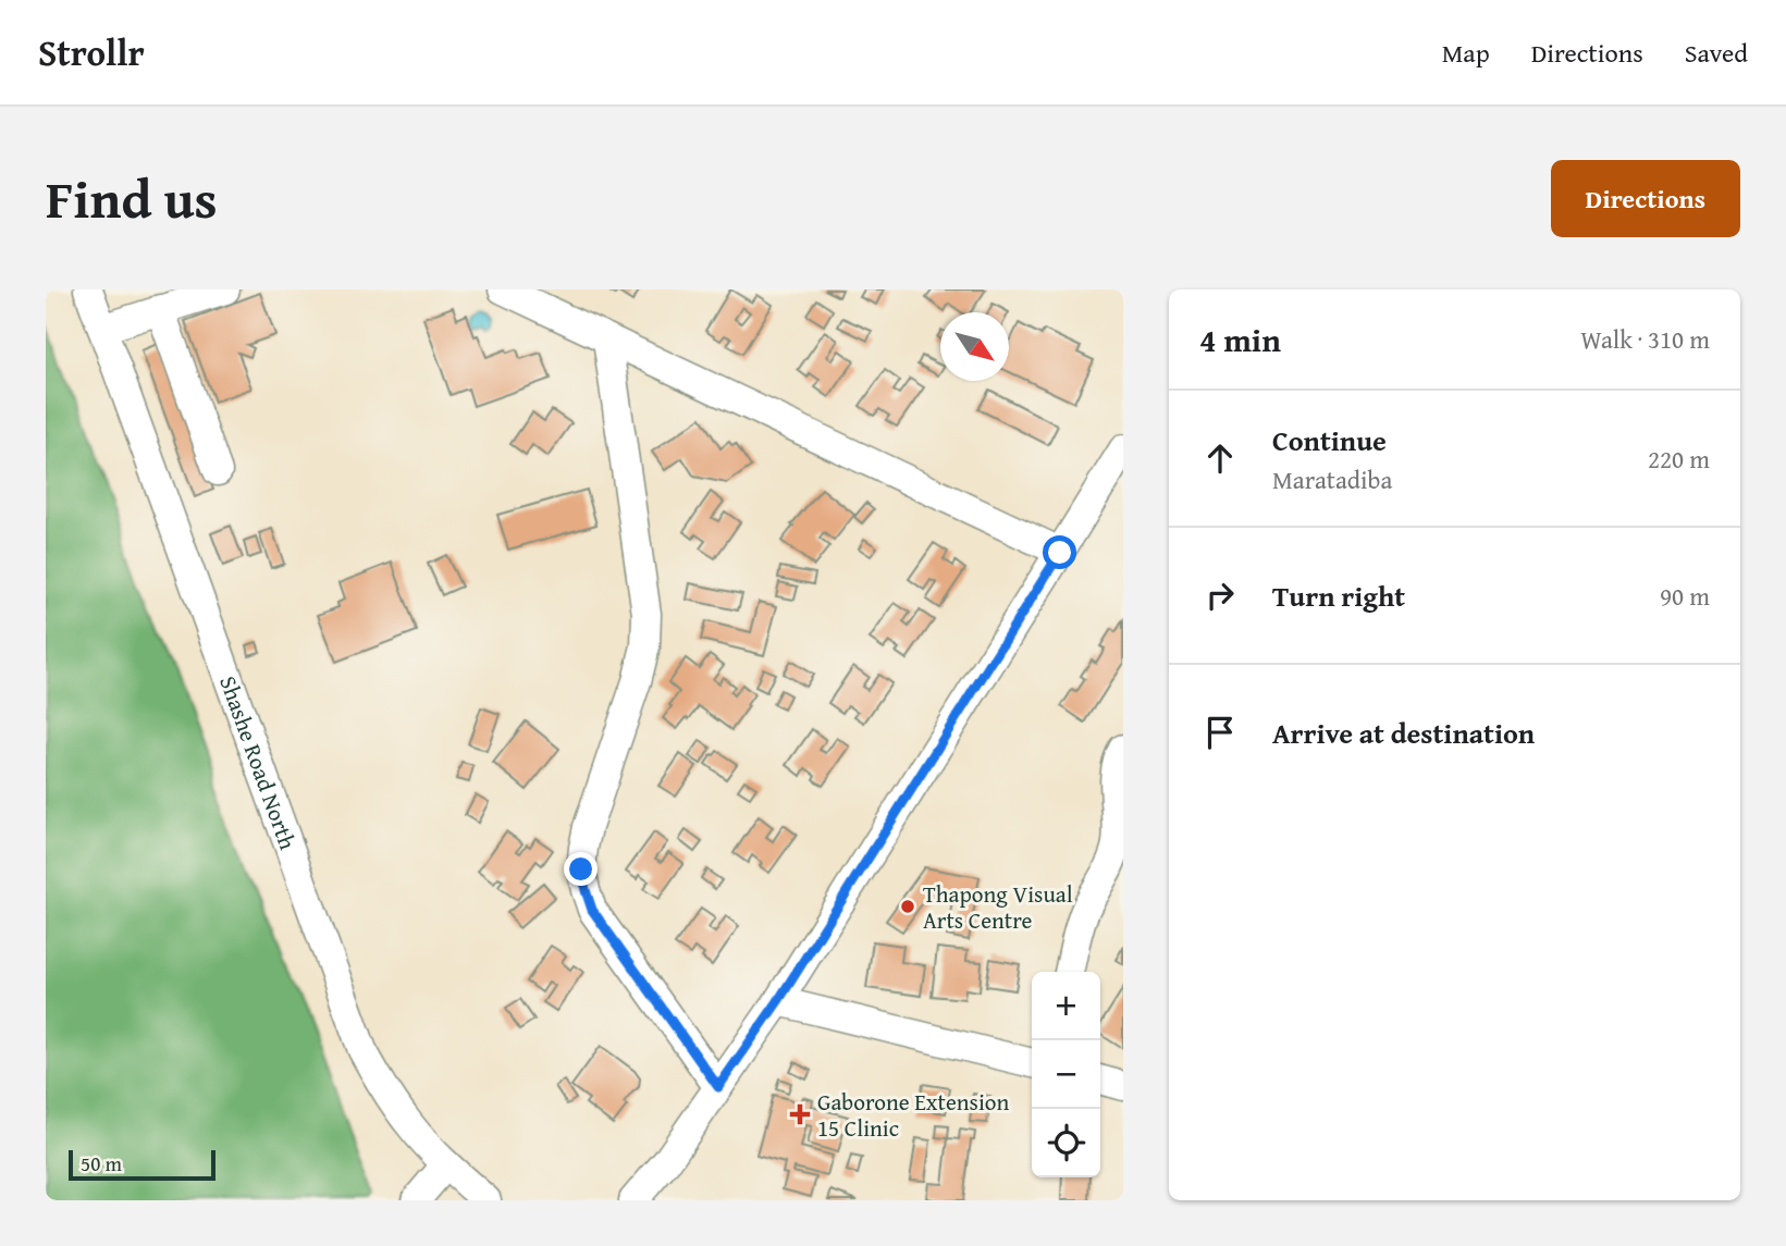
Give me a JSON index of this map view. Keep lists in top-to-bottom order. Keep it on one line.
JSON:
{"streets":{"street":["Shashe Road North"]},"places":{"other":["Thapong Visual Arts Centre"],"health":["Gaborone Extension 15 Clinic"]},"scale_bar":"50 m","north":"bottom right","page":{"header":"Strollr","nav":["Map","Directions","Saved"],"title":"Find us","buttons":"Directions","heading":["4 min","Walk · 310 m"],"list":[["Continue","Maratadiba","220 m"],["Turn right","90 m"],"Arrive at destination"],"map_buttons":["+","−"],"scale":"50 m"}}
